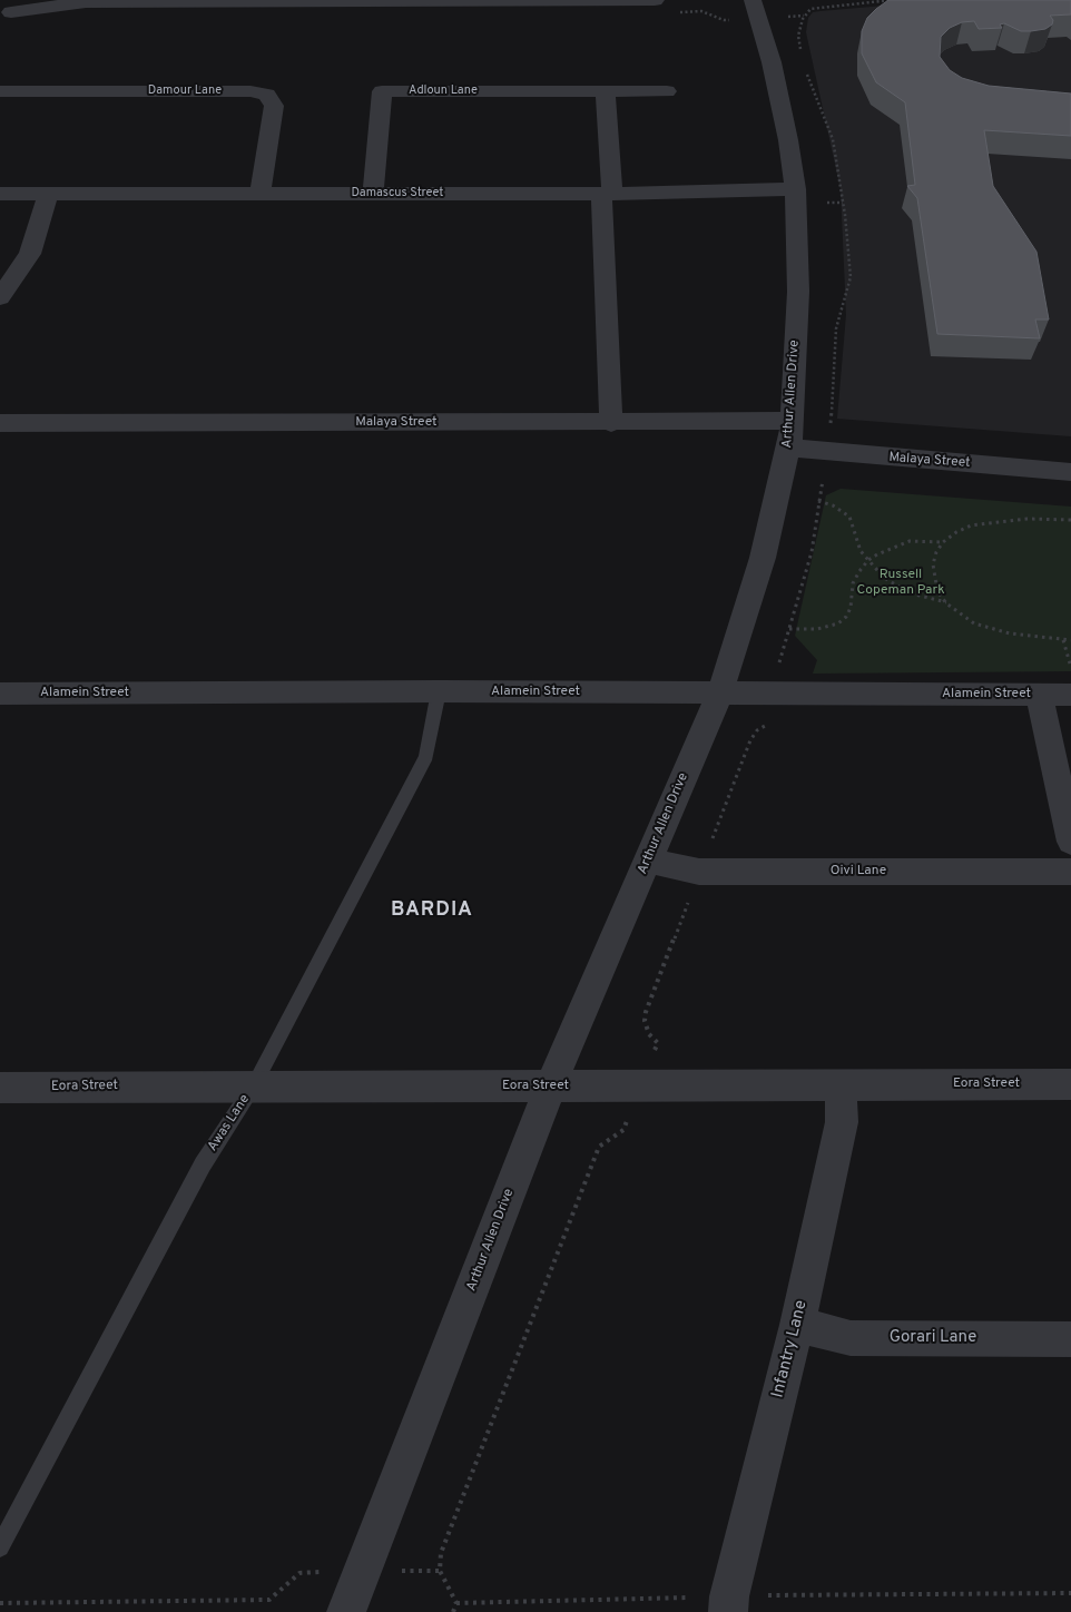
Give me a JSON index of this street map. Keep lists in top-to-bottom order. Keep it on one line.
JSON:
{"streets":{"street":["Damour Lane","Adloun Lane","Damascus Street","Arthur Allen Drive","Malaya Street","Alamein Street","Oivi Lane","Eora Street","Gorari Lane","Infantry Lane"],"lane":["Awas Lane"]},"crossings":[["Damour Lane","Damascus Street"],["Adloun Lane","Damascus Street"],["Damascus Street","Arthur Allen Drive"],["Arthur Allen Drive","Malaya Street"],["Arthur Allen Drive","Alamein Street"],["Arthur Allen Drive","Oivi Lane"],["Arthur Allen Drive","Eora Street"],["Alamein Street","Awas Lane"],["Eora Street","Awas Lane"],["Eora Street","Infantry Lane"],["Gorari Lane","Infantry Lane"]],"districts":["BARDIA"],"parks":["Russell Copeman Park"]}
